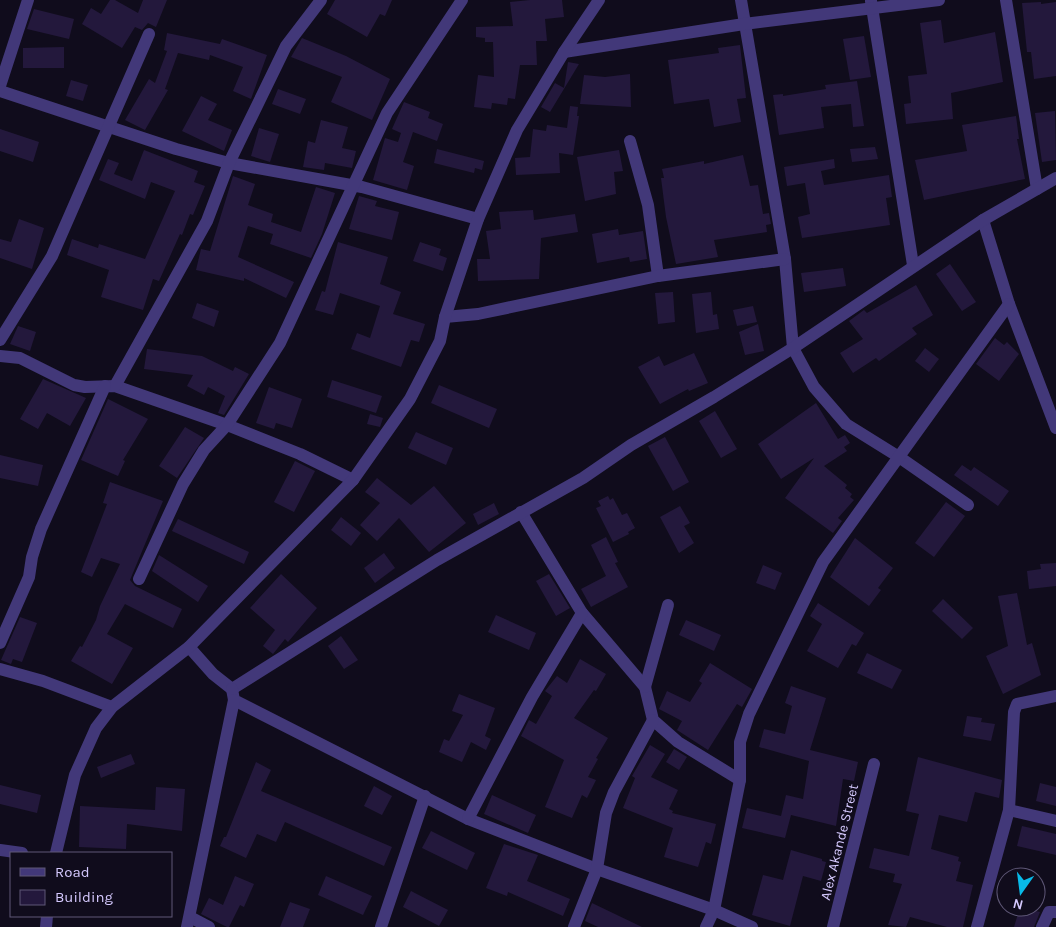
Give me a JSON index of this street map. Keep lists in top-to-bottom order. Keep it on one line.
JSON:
{"streets":{"street":["Alex Akande Street"]},"legend":["Road","Building"],"north":"bottom"}
